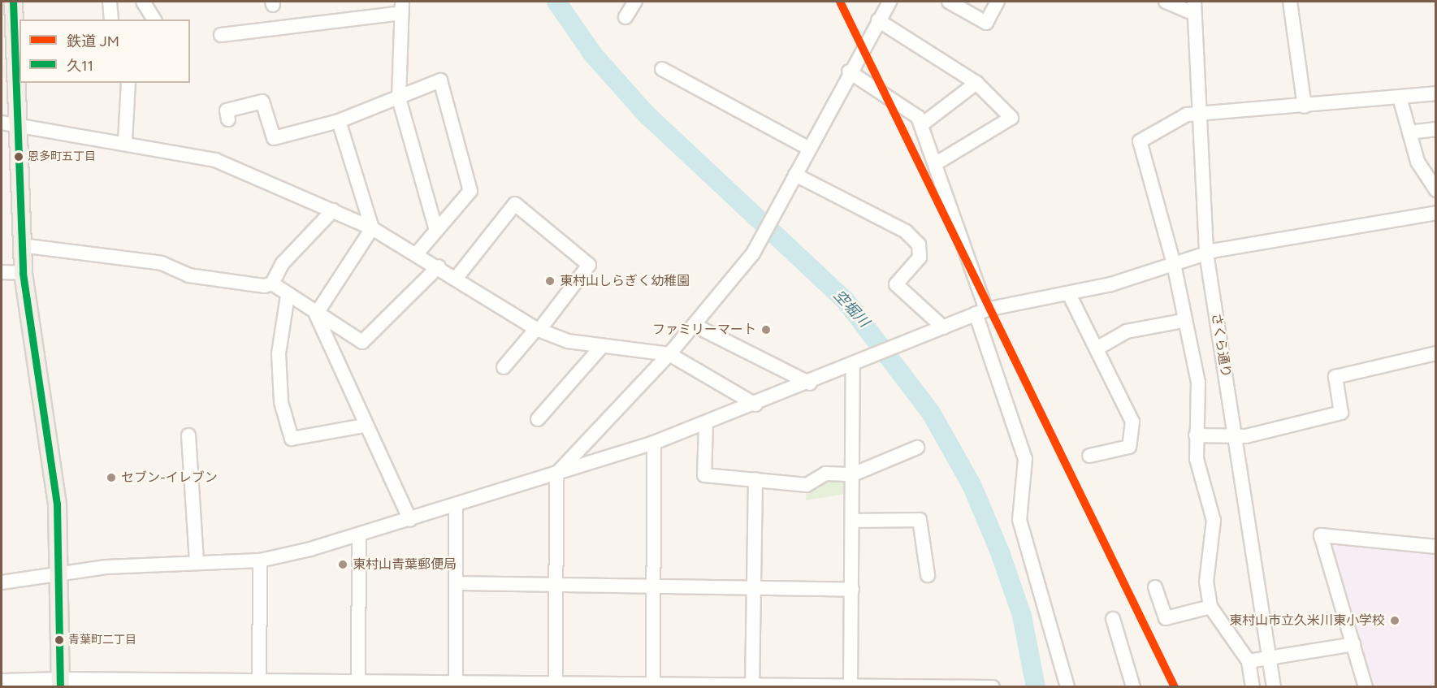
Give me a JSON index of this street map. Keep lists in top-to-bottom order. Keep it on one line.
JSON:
{"streets":{"street":["さくら通り"]},"water":["空堀川"],"places":["恩多町五丁目","東村山しらぎく幼稚園","ファミリーマート","セブン-イレブン","東村山青葉郵便局","東村山市立久米川東小学校","青葉町二丁目"],"lines":["rail line JM","transit line 久11"],"legend":["鉄道 JM","久11"]}
